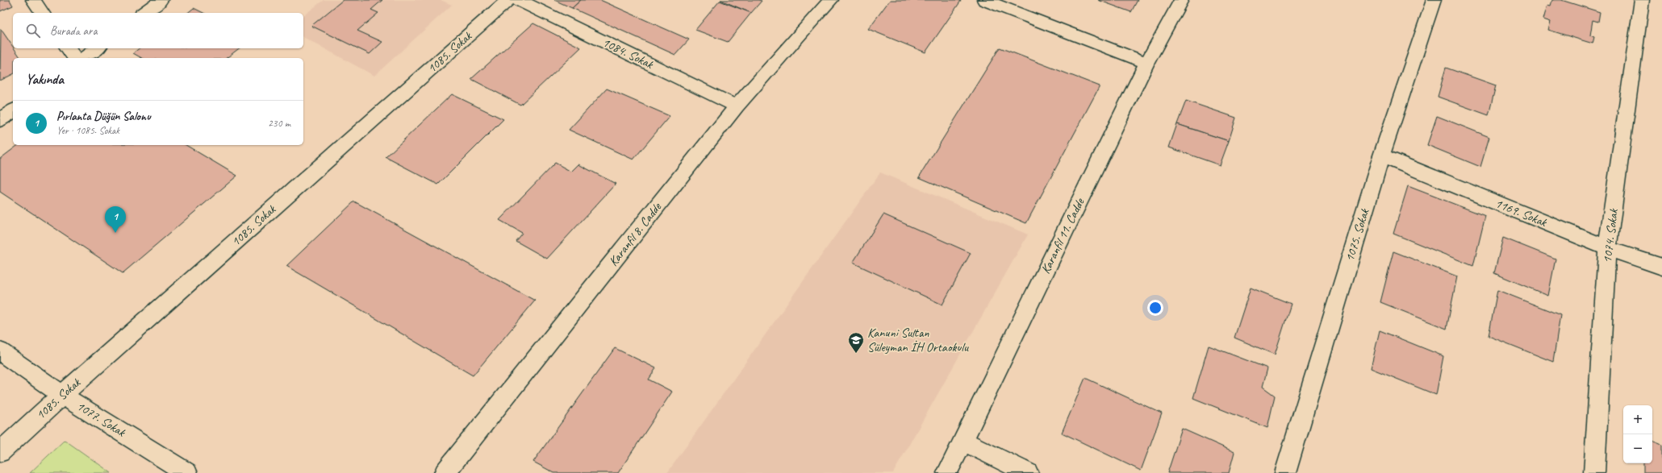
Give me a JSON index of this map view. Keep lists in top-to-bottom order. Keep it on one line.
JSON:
{"streets":{"street":["1085. Sokak","1084. Sokak","1169. Sokak","Karanfil 8. Cadde","1075. Sokak","Karanfil 11. Cadde","1074. Sokak","1077. Sokak"]},"crossings":[["1085. Sokak","1077. Sokak"],["1084. Sokak","Karanfil 8. Cadde"],["1169. Sokak","1075. Sokak"],["1169. Sokak","1074. Sokak"]],"places":{"school or university":["Kanuni Sultan Süleyman İH Ortaokulu"]},"page":{"search":"Burada ara","heading":"Yakında","list":[{"mark":"1","name":"Pırlanta Düğün Salonu","note":"Yer · 1085. Sokak","value":"230 m"}],"pins":"1","map_buttons":["+","−"]}}
